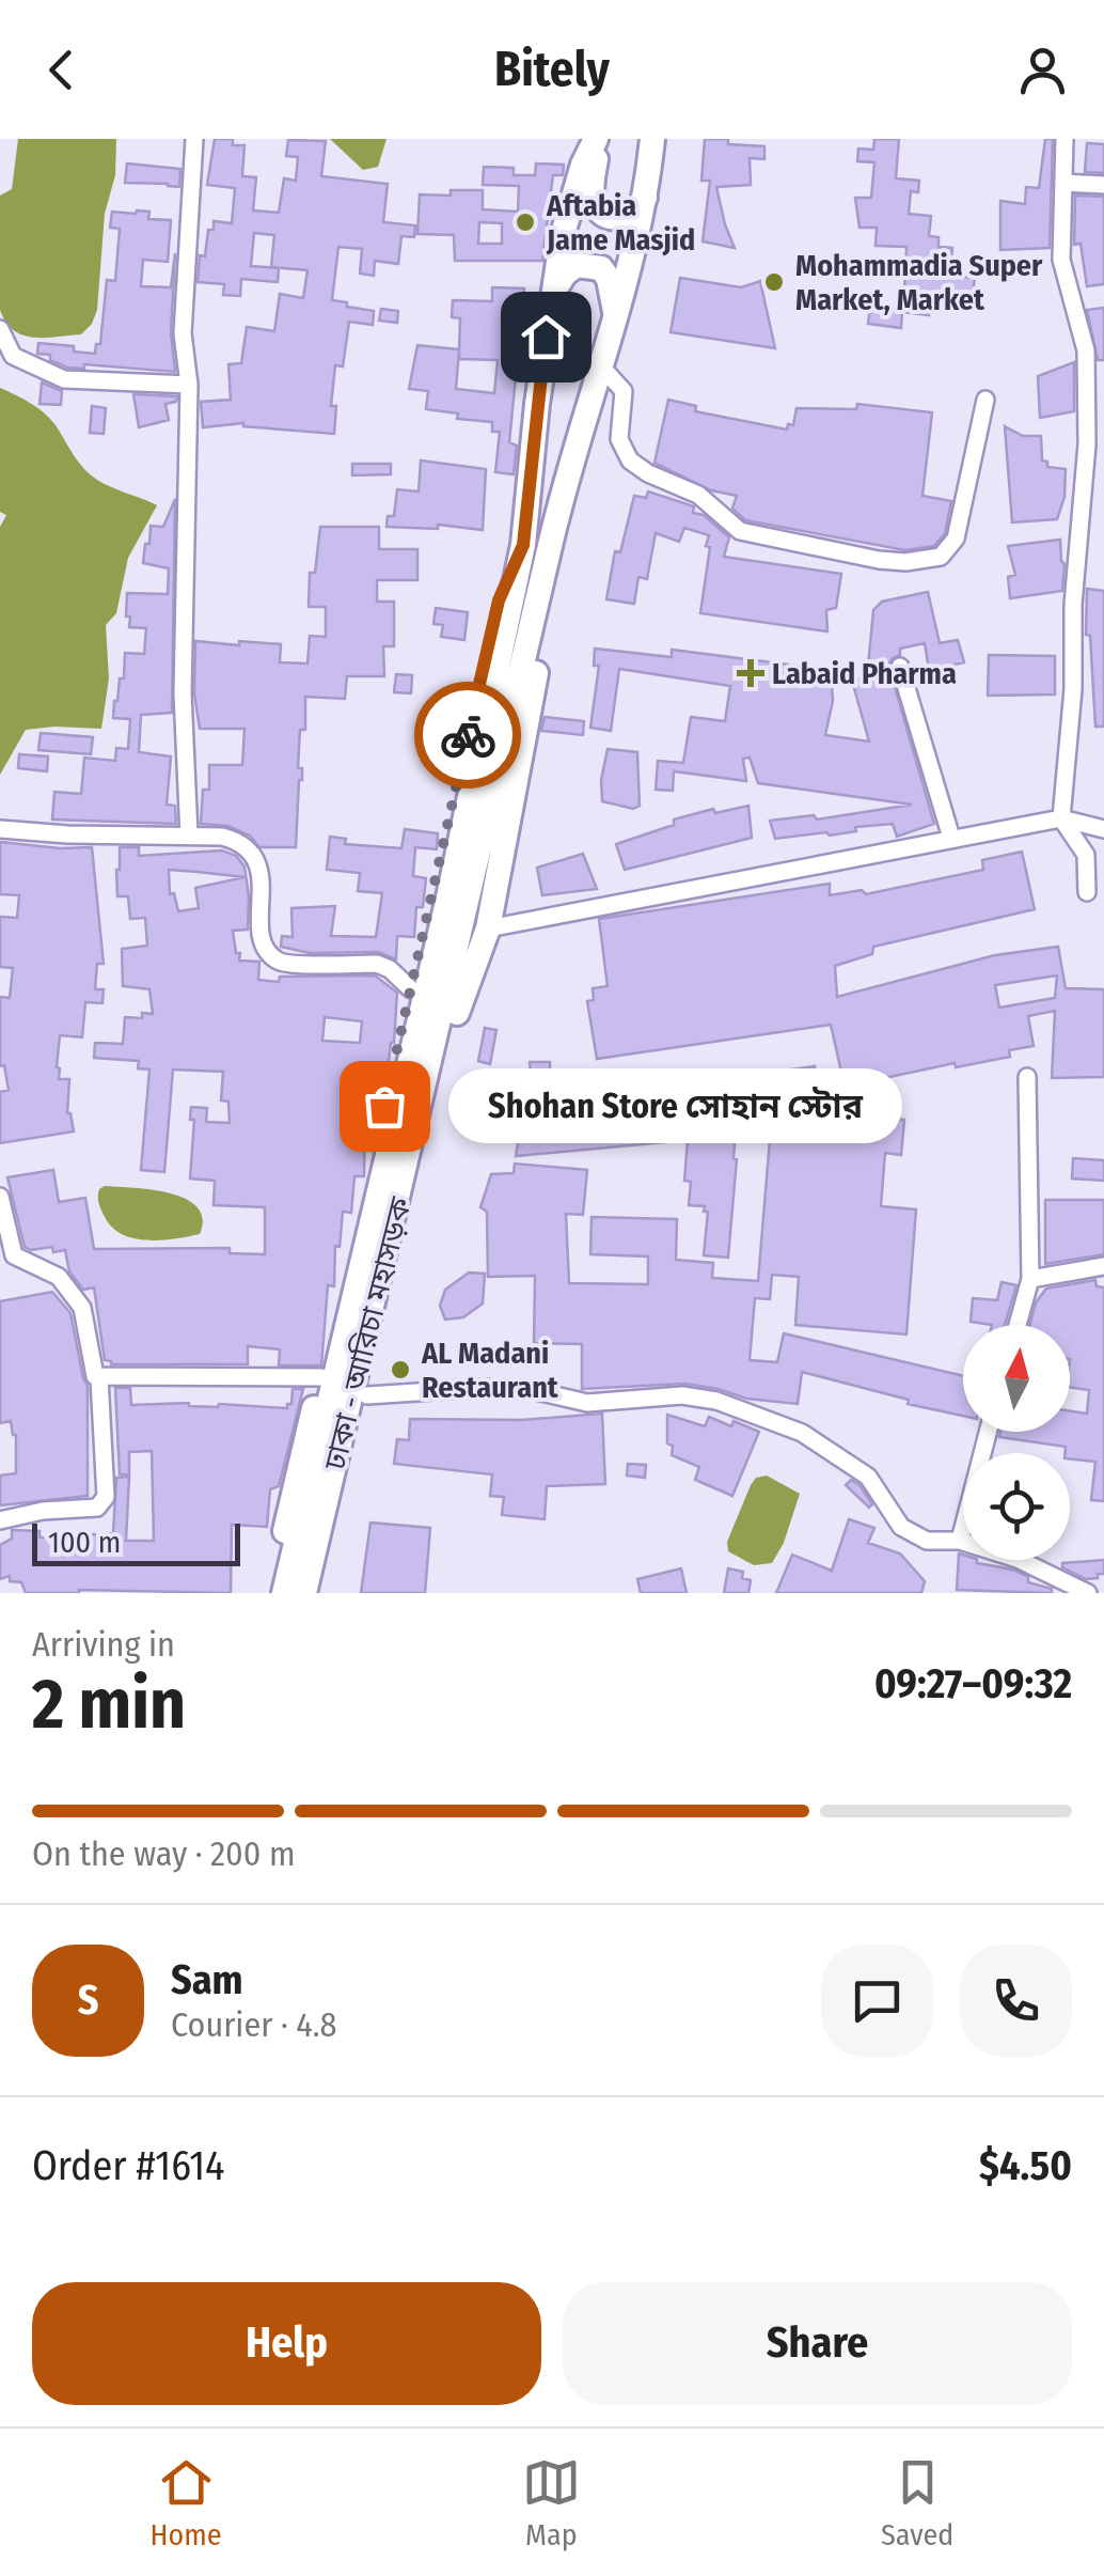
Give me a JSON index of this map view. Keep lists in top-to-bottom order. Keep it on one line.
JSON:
{"streets":{"highway":["ঢাকা - আরিচা মহাসড়ক"]},"places":{"other":["Aftabia Jame Masjid","Mohammadia Super Market, Market","Shohan Store সোহান স্টোর","AL Madani Restaurant"],"health":["Labaid Pharma"]},"scale_bar":"100 m","north":"top","page":{"header":"Bitely","bubble":"Shohan Store সোহান স্টোর","scale":"100 m","heading":["2 min","Arriving in","09:27–09:32"],"panel":["Sam","Courier · 4.8","Order #1614","$4.50"],"bar":"On the way · 200 m","round":"S","buttons":["Help","Share"],"tabs":["Home","Map","Saved"]}}
